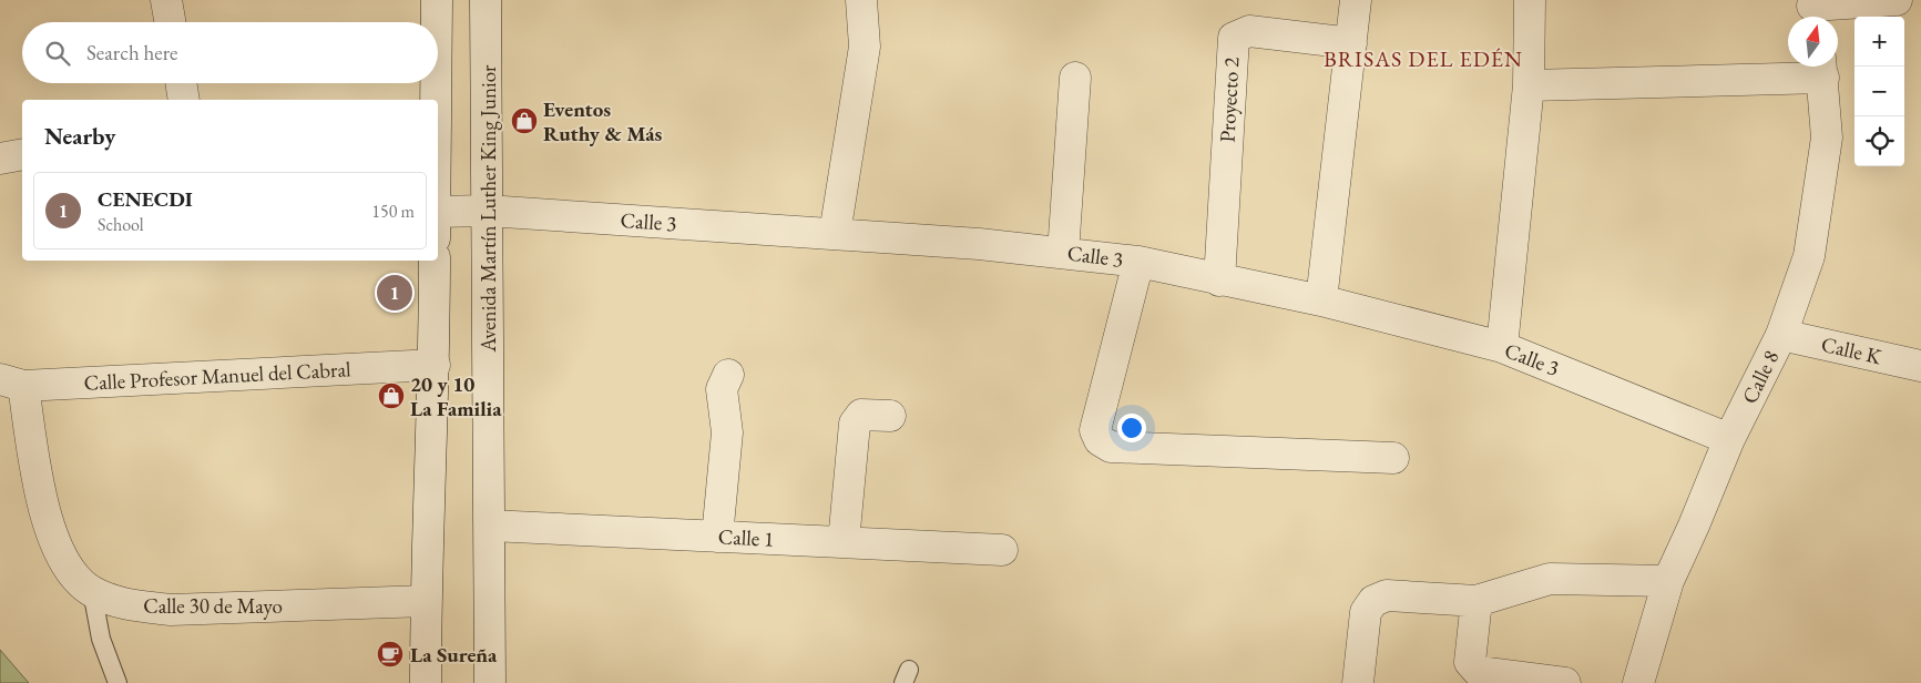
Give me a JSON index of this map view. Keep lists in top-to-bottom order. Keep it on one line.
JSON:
{"streets":{"street":["Proyecto 2","Avenida Martín Luther King Junior","Calle 3","Calle K","Calle Profesor Manuel del Cabral","Calle 8","Calle 1","Calle 30 de Mayo"]},"crossings":[["Proyecto 2","Calle 3"],["Avenida Martín Luther King Junior","Calle 3"],["Avenida Martín Luther King Junior","Calle 1"],["Calle 3","Calle 8"],["Calle K","Calle 8"],["Calle Profesor Manuel del Cabral","Calle 30 de Mayo"]],"districts":["BRISAS DEL EDÉN"],"places":{"shop":["Eventos Ruthy & Más","20 y 10 La Familia"],"cafe":["La Sureña"]},"north":"top","page":{"map_buttons":["+","−"],"search":"Search here","heading":"Nearby","list":[{"mark":"1","name":"CENECDI","note":"School","value":"150 m"}],"pins":"1"}}
